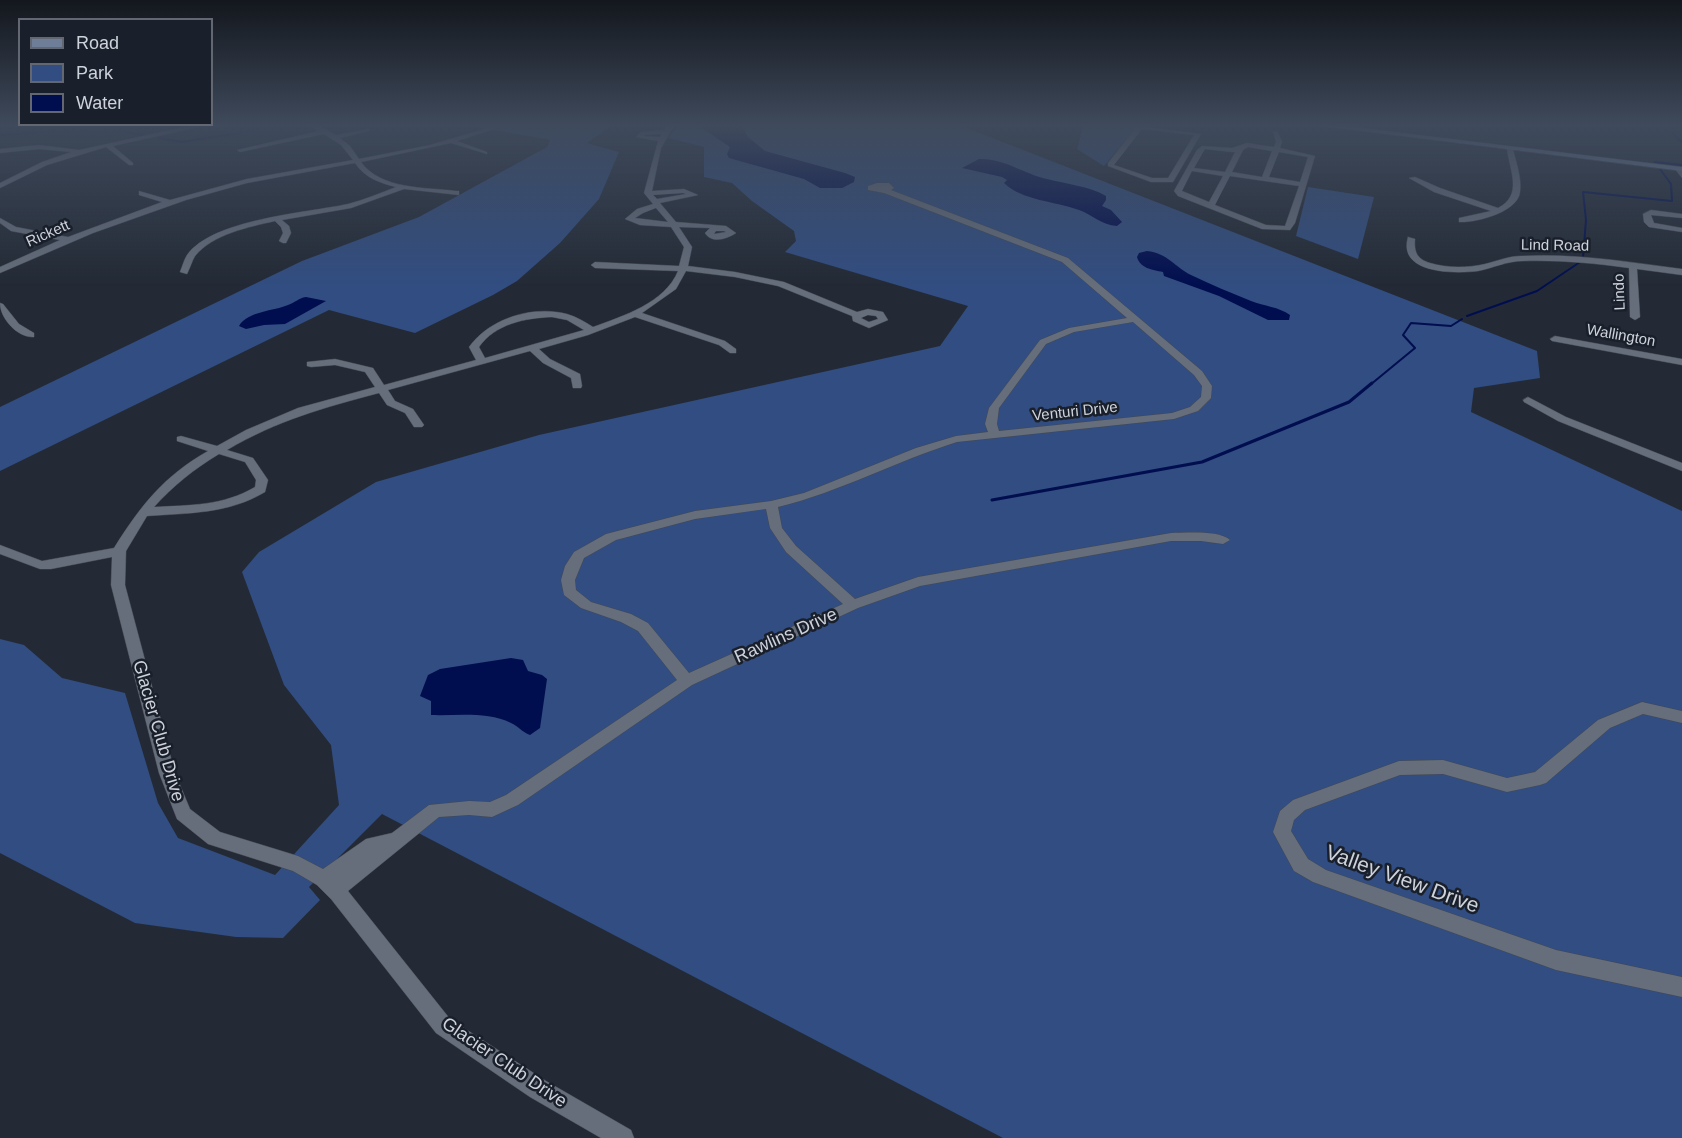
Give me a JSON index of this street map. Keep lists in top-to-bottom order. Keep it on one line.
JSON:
{"streets":{"street":["Rickett","Lind Road","Lindo","Wallington","Venturi Drive","Rawlins Drive","Glacier Club Drive","Valley View Drive"]},"crossings":[["Lind Road","Lindo"],["Venturi Drive","Rawlins Drive"],["Rawlins Drive","Glacier Club Drive"]],"legend":["Road","Park","Water"]}
